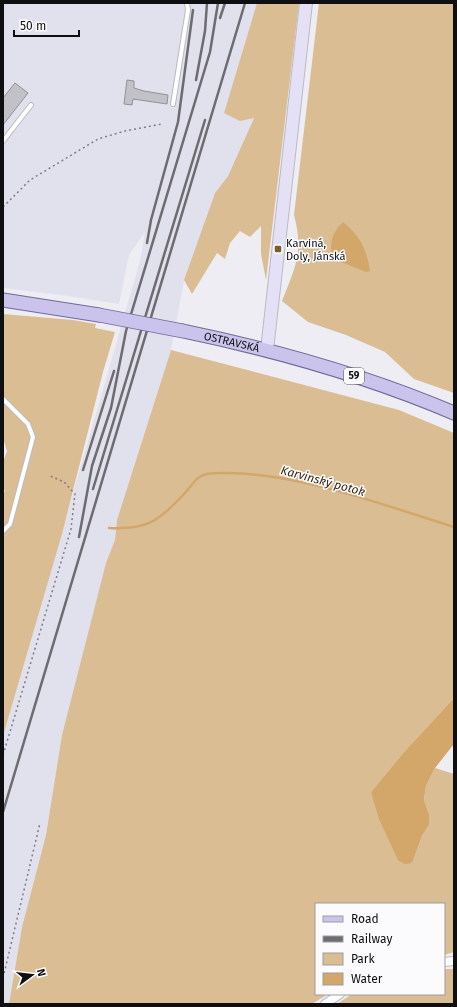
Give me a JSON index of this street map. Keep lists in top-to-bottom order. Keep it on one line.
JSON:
{"streets":{"main road":["OSTRAVSKÁ","59"]},"water":["Karvinský potok"],"places":{"transit":["Karviná, Doly, Jánská"]},"legend":["Road","Railway","Park","Water"],"scale_bar":"50 m","north":"right"}
